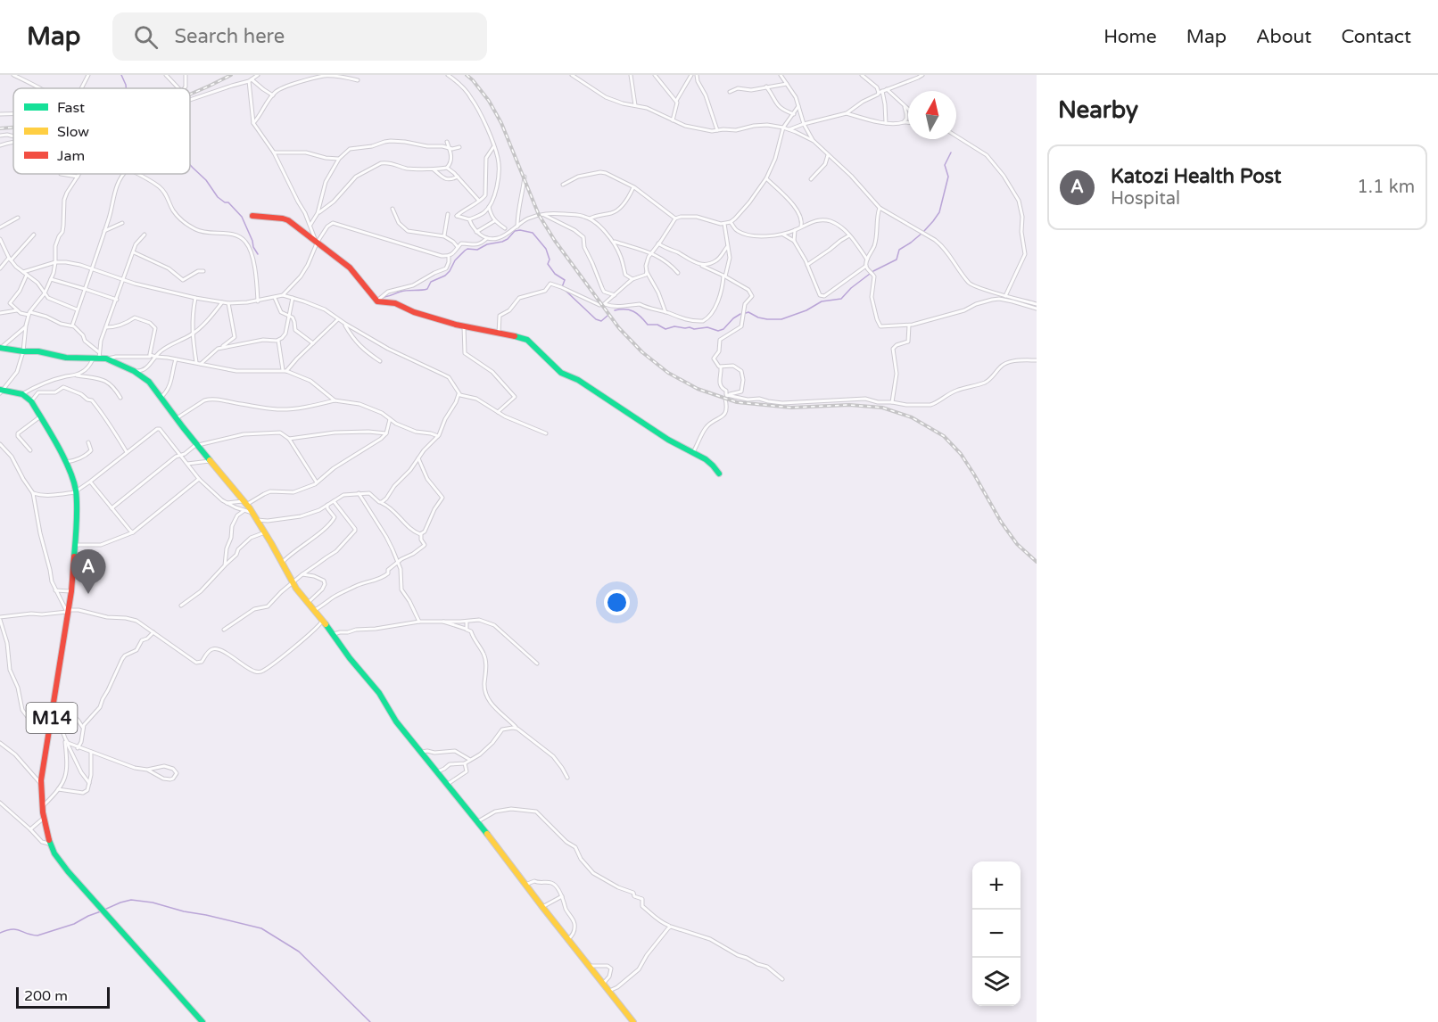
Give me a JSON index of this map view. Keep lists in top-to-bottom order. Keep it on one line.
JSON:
{"streets":{"street":["M14"]},"legend":["Fast","Slow","Jam"],"scale_bar":"200 m","north":"top","page":{"header":"Map","search":"Search here","nav":["Home","Map","About","Contact"],"heading":"Nearby","list":[{"mark":"A","name":"Katozi Health Post","note":"Hospital","value":"1.1 km"}],"pins":"A","map_buttons":["+","−"],"scale":"200 m"}}
